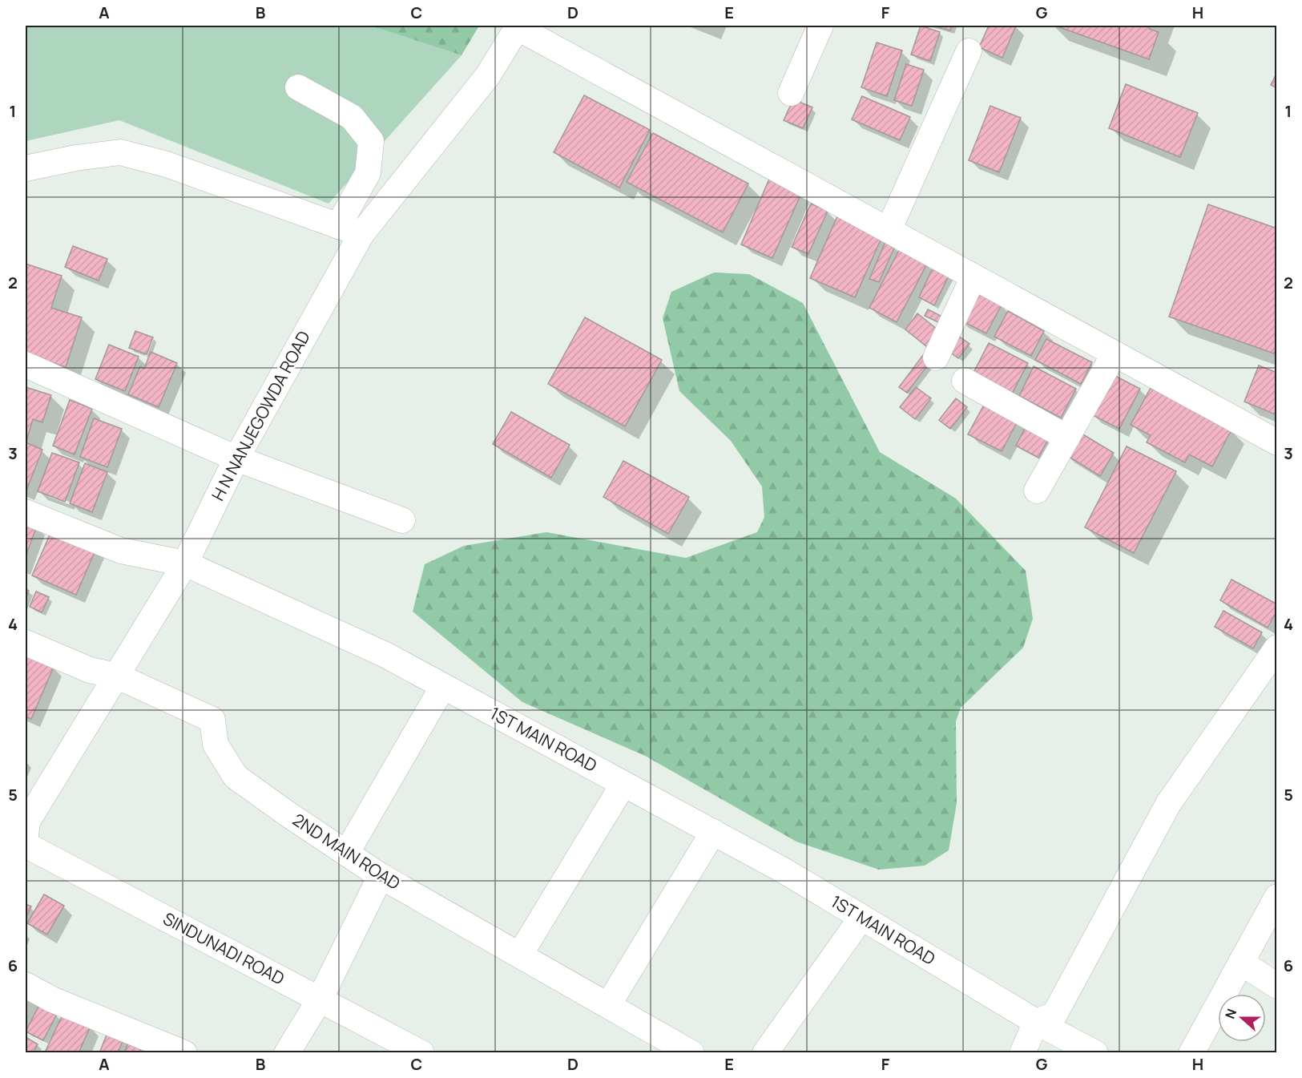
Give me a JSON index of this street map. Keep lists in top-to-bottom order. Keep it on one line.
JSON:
{"streets":{"street":["H N NANJEGOWDA ROAD","1ST MAIN ROAD","2ND MAIN ROAD","SINDUNADI ROAD"]},"crossings":[["H N NANJEGOWDA ROAD","1ST MAIN ROAD"],["H N NANJEGOWDA ROAD","2ND MAIN ROAD"],["H N NANJEGOWDA ROAD","SINDUNADI ROAD"]],"north":"left","grid":{"columns":["A","B","C","D","E","F","G","H"],"rows":["1","2","3","4","5","6"]}}
